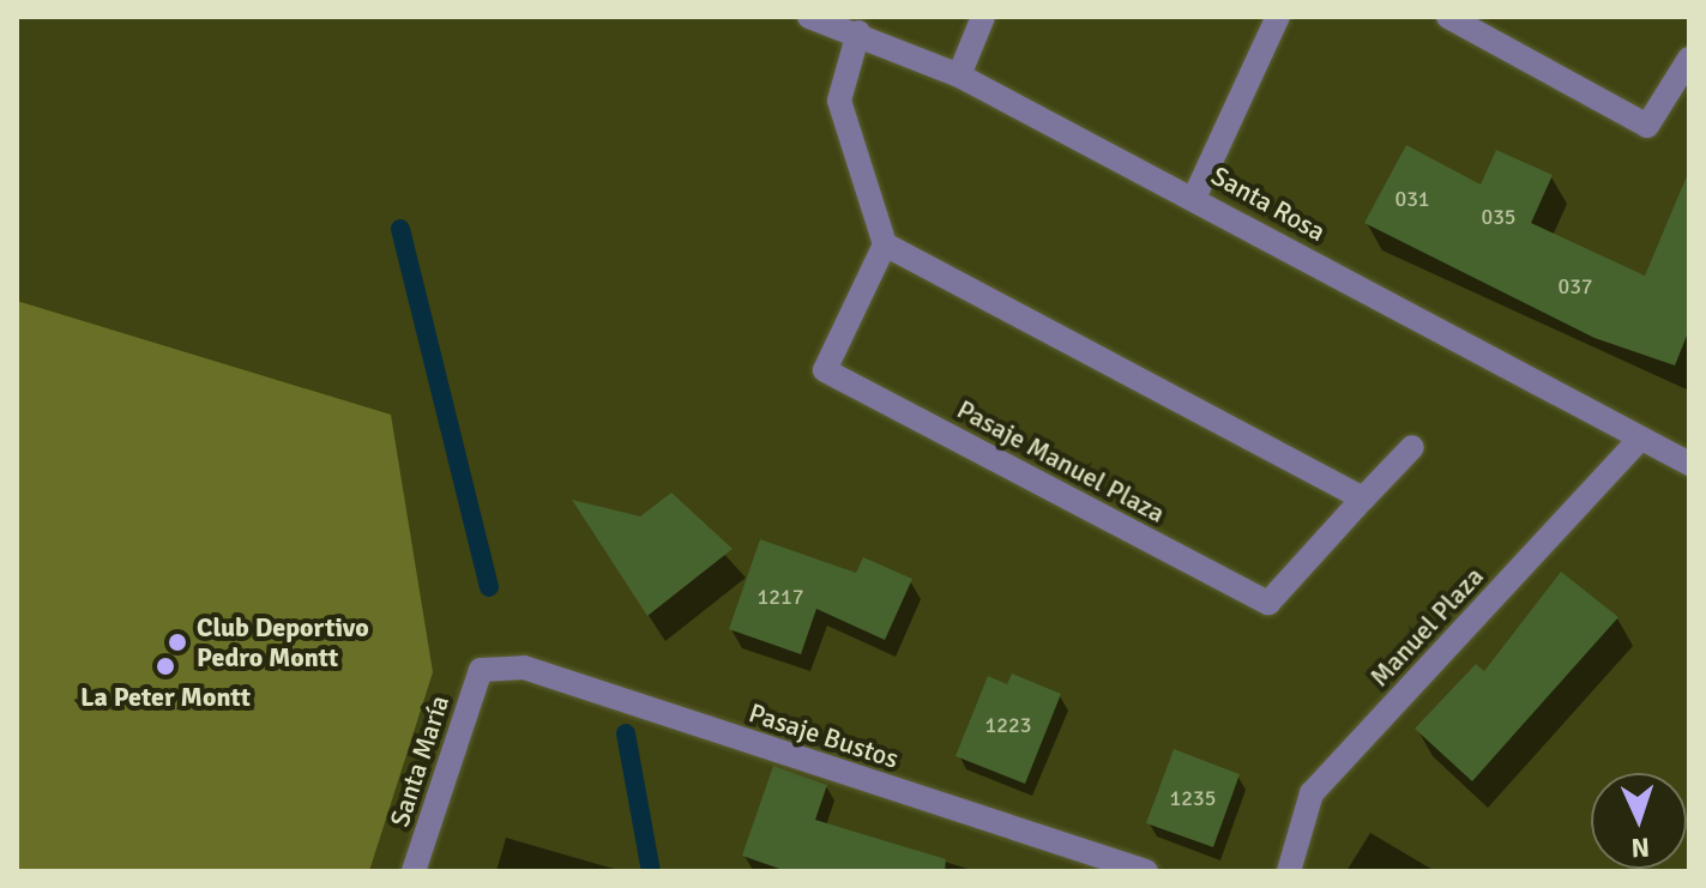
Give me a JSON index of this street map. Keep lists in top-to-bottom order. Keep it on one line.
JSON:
{"streets":{"street":["Santa Rosa","Pasaje Manuel Plaza","Manuel Plaza","Pasaje Bustos","Santa María"]},"crossings":[["Santa Rosa","Manuel Plaza"],["Pasaje Bustos","Santa María"]],"places":["Club Deportivo Pedro Montt","La Peter Montt"],"house_numbers":["031","035","037","1217","1223","1235"],"north":"bottom"}
